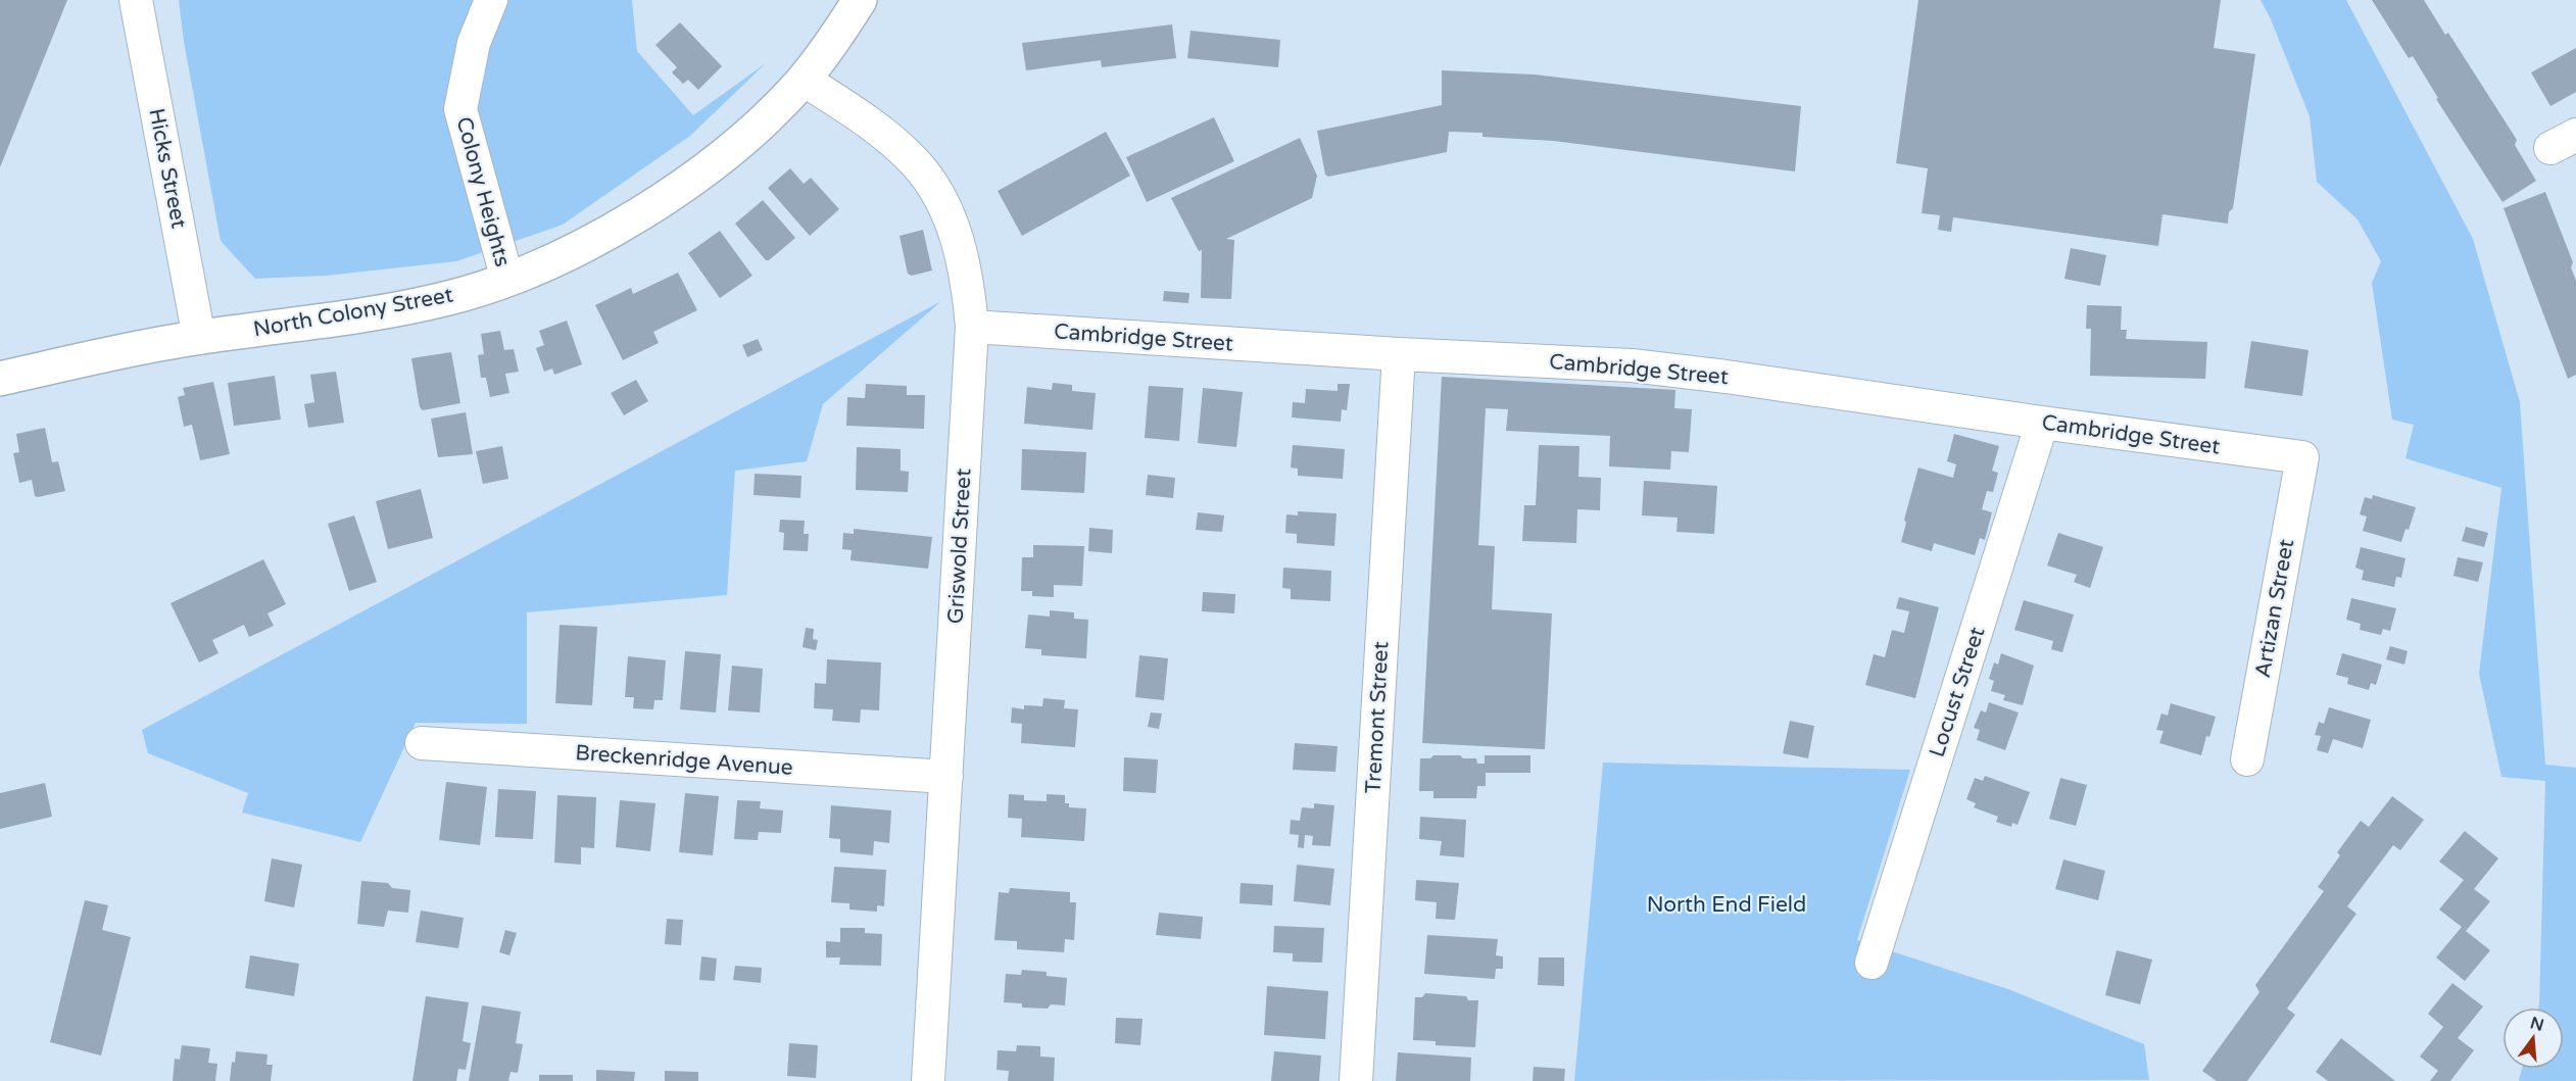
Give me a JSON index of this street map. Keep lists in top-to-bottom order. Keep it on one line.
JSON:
{"streets":{"main road":["North Colony Street"],"street":["Hicks Street","Colony Heights","Cambridge Street","Griswold Street","Artizan Street","Locust Street","Tremont Street","Breckenridge Avenue"]},"crossings":[["Hicks Street","North Colony Street"],["Colony Heights","North Colony Street"],["North Colony Street","Griswold Street"],["Cambridge Street","Griswold Street"],["Cambridge Street","Artizan Street"],["Cambridge Street","Locust Street"],["Cambridge Street","Tremont Street"],["Griswold Street","Breckenridge Avenue"]],"parks":["North End Field"],"north":"top"}
